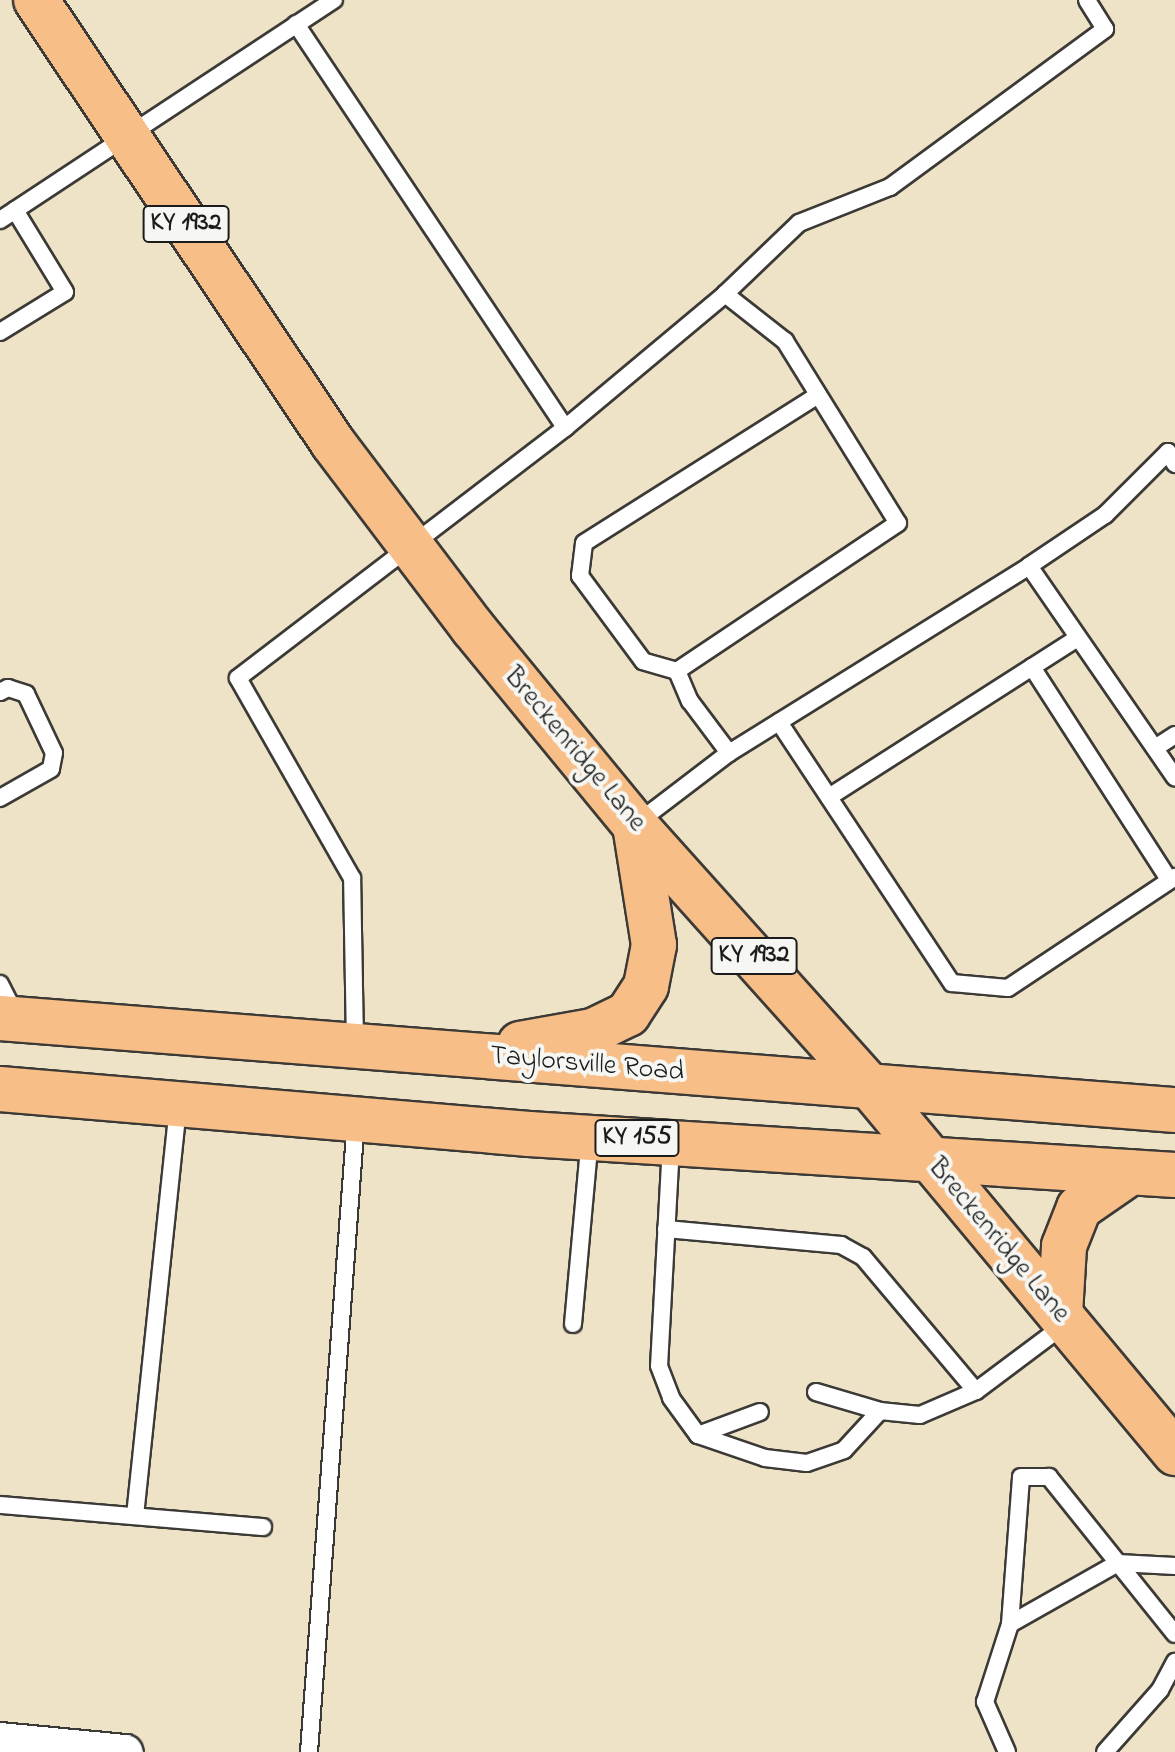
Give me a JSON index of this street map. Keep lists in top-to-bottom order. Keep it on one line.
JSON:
{"streets":{"main road":["KY 1932","Breckenridge Lane","Taylorsville Road","KY 155"]},"crossings":[["Breckenridge Lane","Taylorsville Road"],["Breckenridge Lane","KY 155"]]}
